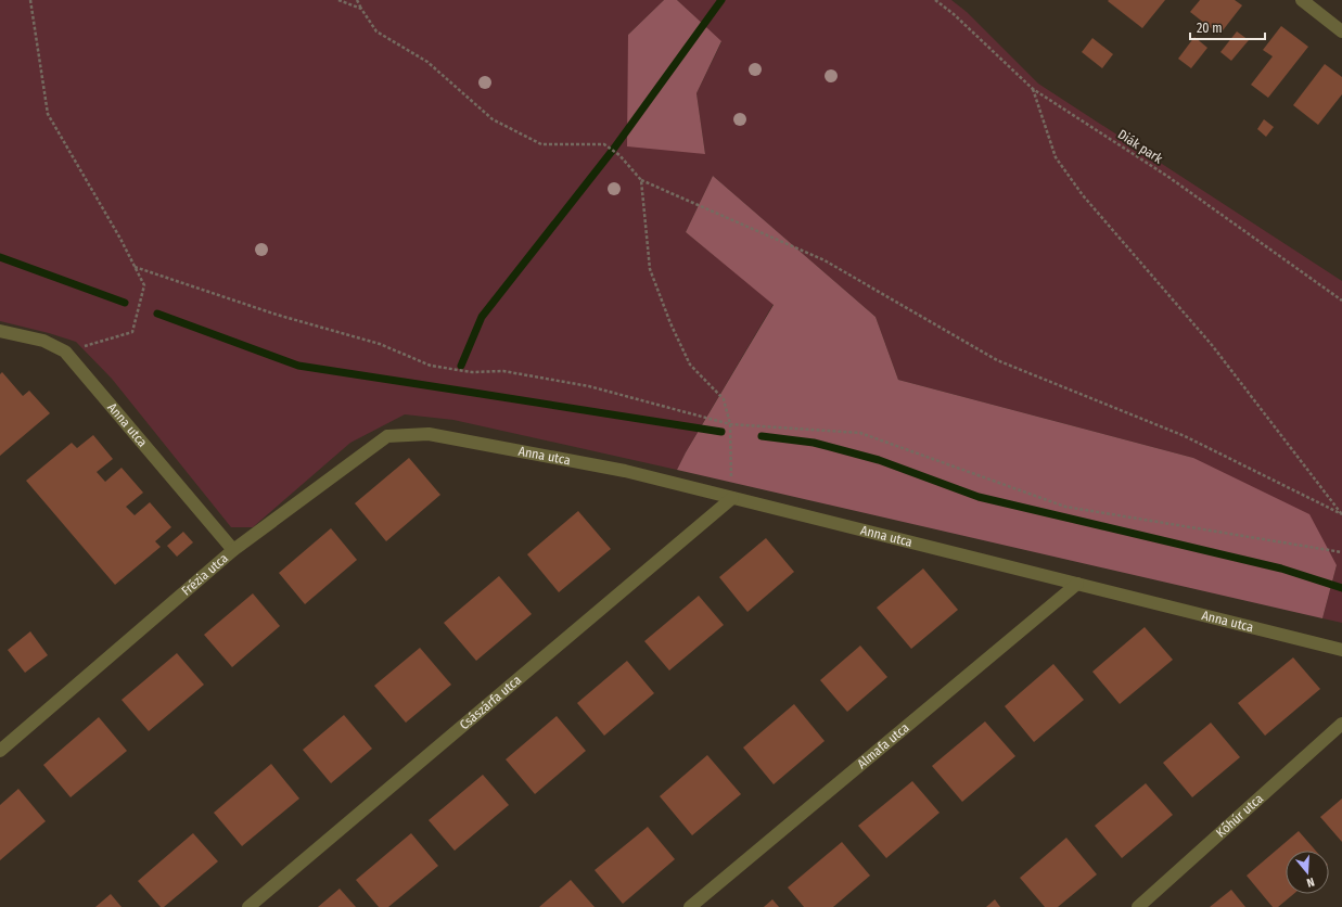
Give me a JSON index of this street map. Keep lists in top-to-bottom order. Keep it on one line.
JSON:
{"streets":{"street":["Anna utca","Frézia utca","Császárfa utca","Almafa utca","Kőhúr utca"],"path":["Diák park"]},"crossings":[["Anna utca","Frézia utca"],["Anna utca","Császárfa utca"],["Anna utca","Almafa utca"]],"scale_bar":"20 m","north":"bottom"}
